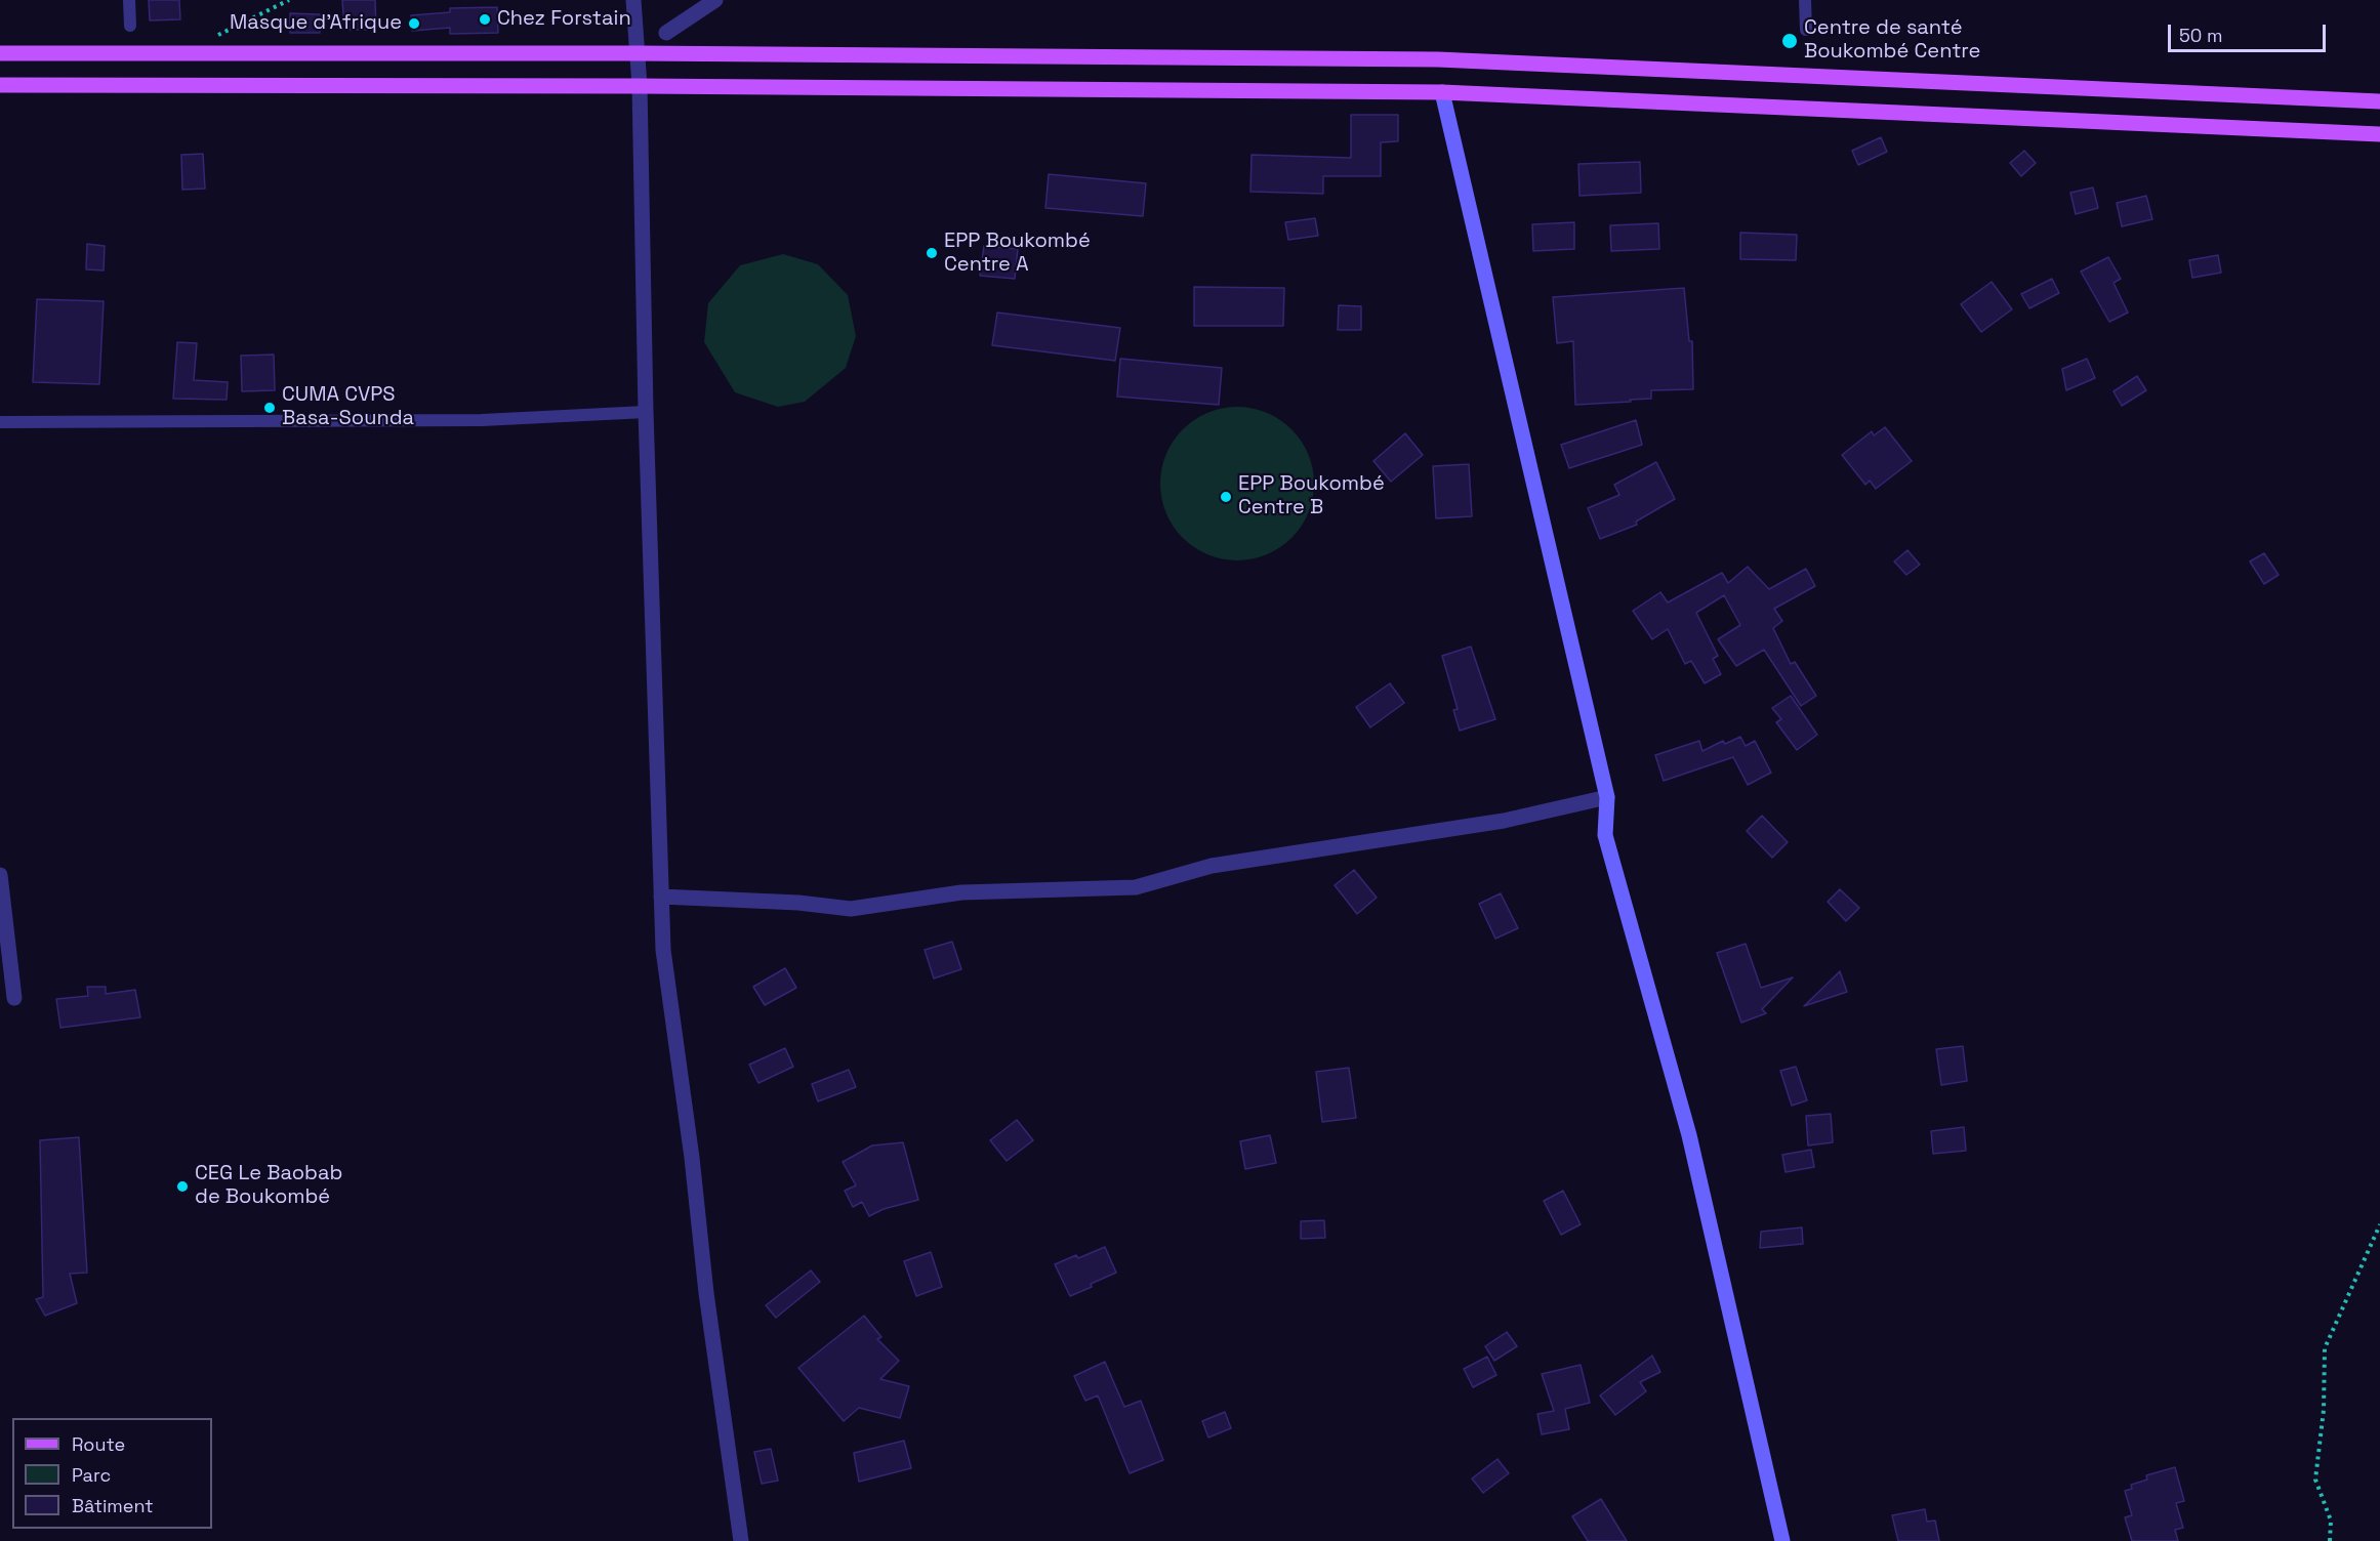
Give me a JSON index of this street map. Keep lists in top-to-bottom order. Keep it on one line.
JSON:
{"places":["Chez Forstain","Masque d'Afrique","Centre de santé Boukombé Centre","EPP Boukombé Centre A","CUMA CVPS Basa-Sounda","EPP Boukombé Centre B","CEG Le Baobab de Boukombé"],"legend":["Route","Parc","Bâtiment"],"scale_bar":"50 m"}
